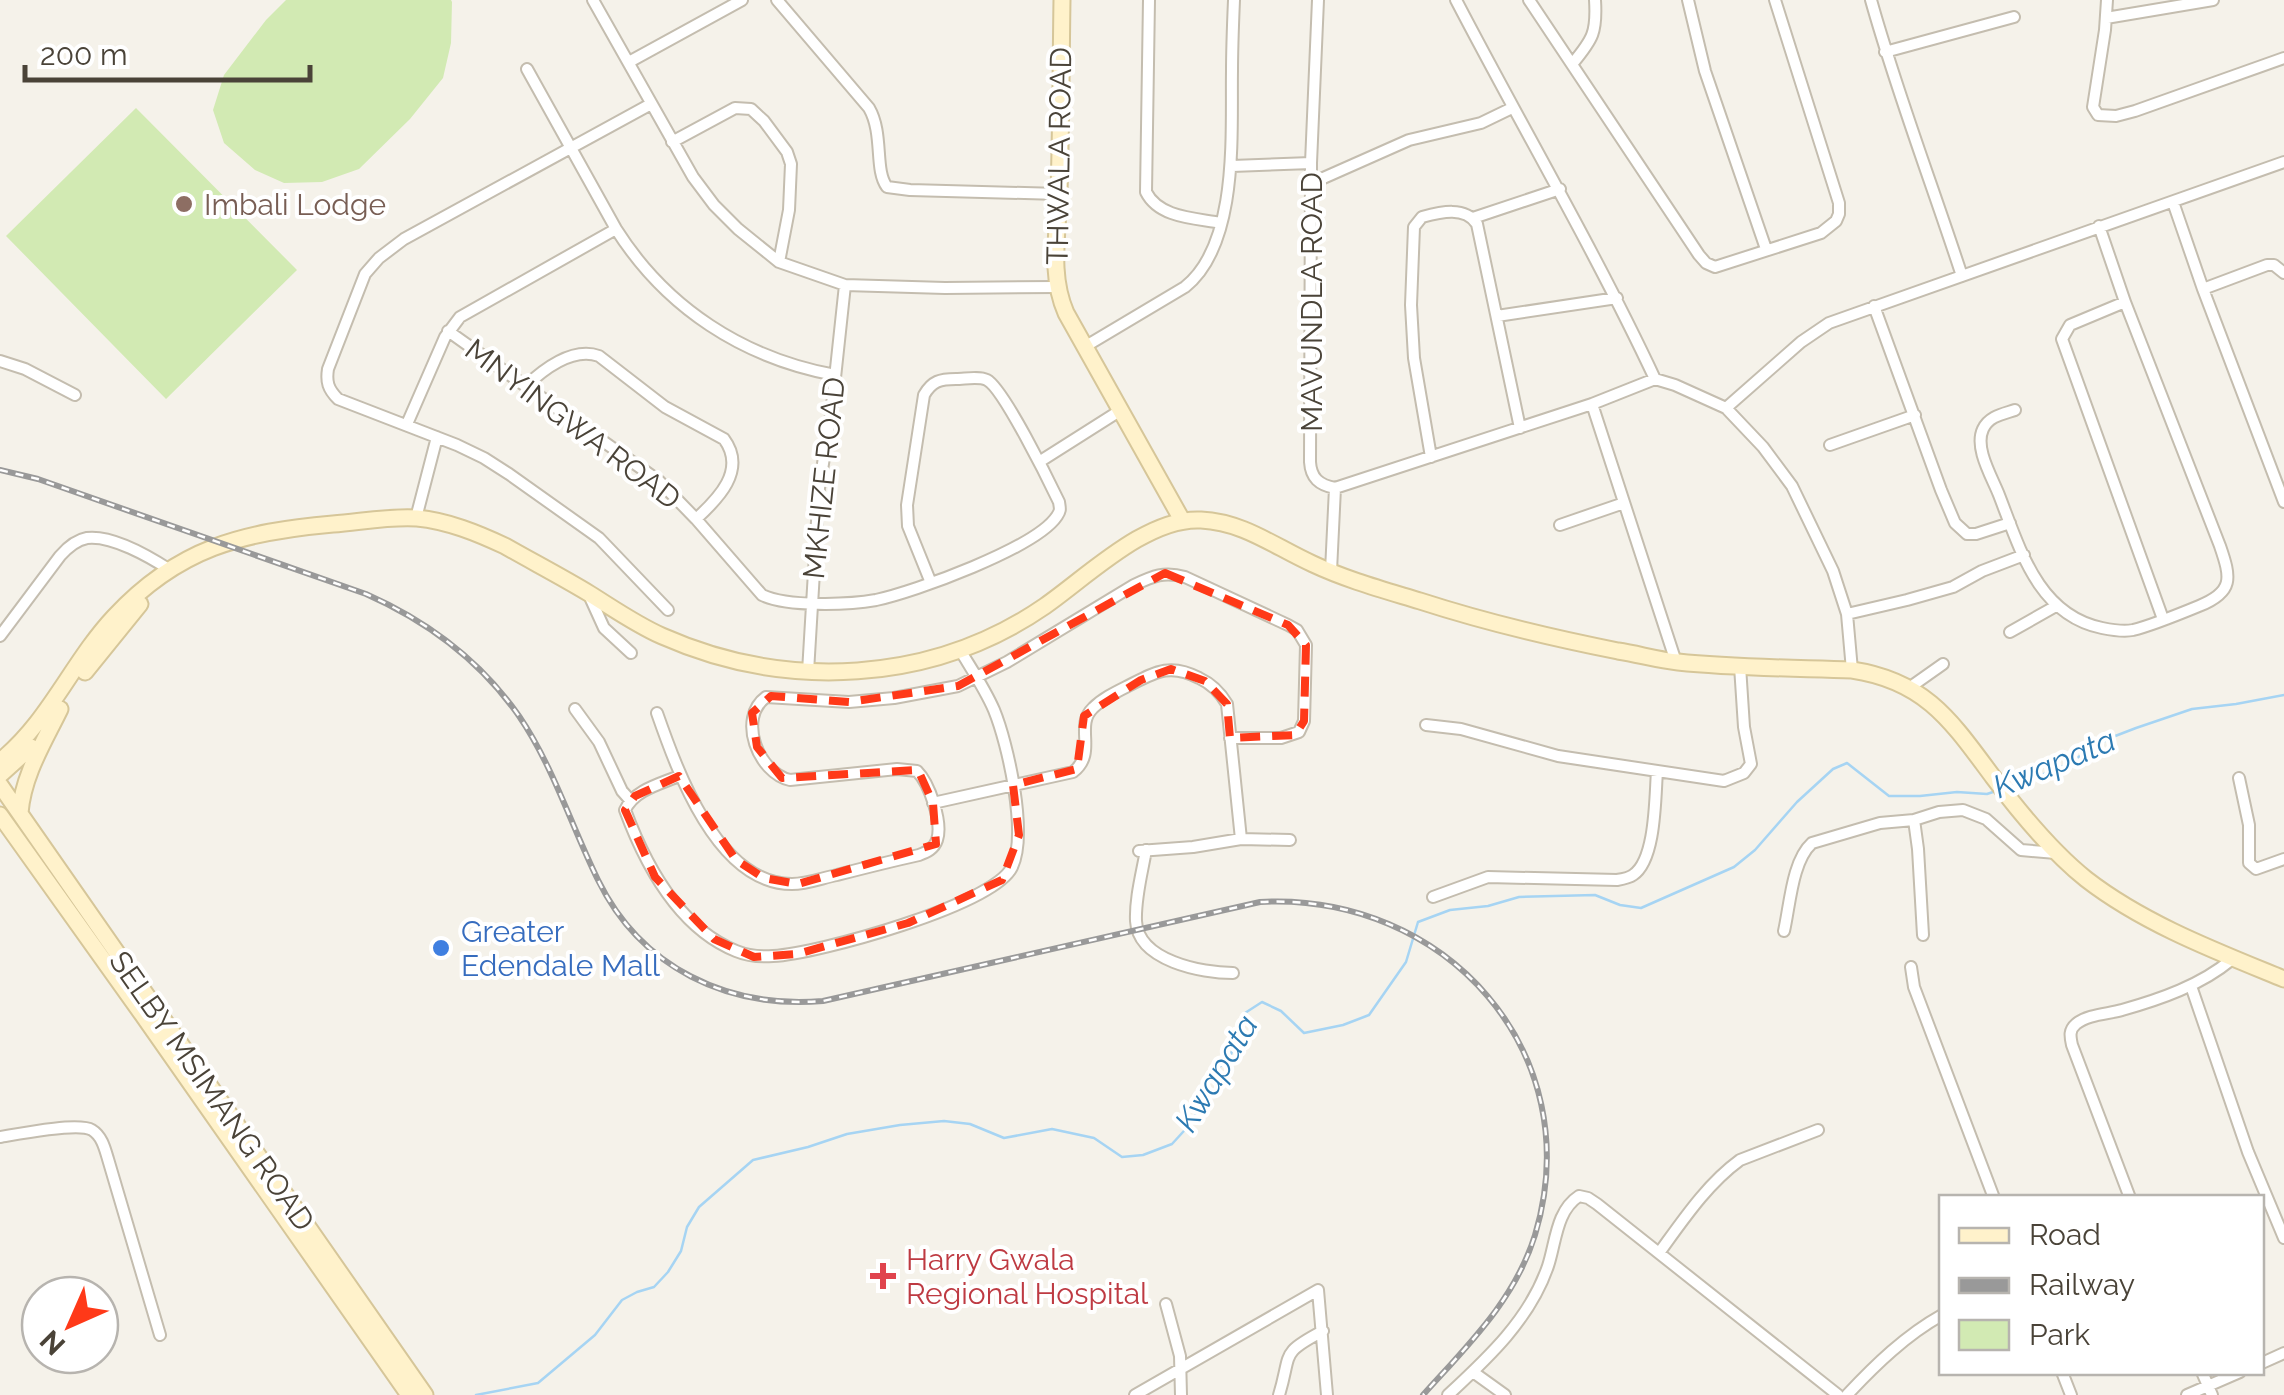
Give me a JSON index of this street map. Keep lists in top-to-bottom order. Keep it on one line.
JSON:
{"streets":{"street":["THWALA ROAD","MAVUNDLA ROAD","MNYINGWA ROAD","MKHIZE ROAD","SELBY MSIMANG ROAD"]},"crossings":[["MNYINGWA ROAD","MKHIZE ROAD"]],"water":["Kwapata"],"places":{"other":["Imbali Lodge","Greater Edendale Mall"],"health":["Harry Gwala Regional Hospital"]},"legend":["Road","Railway","Park"],"scale_bar":"200 m","north":"bottom left"}
